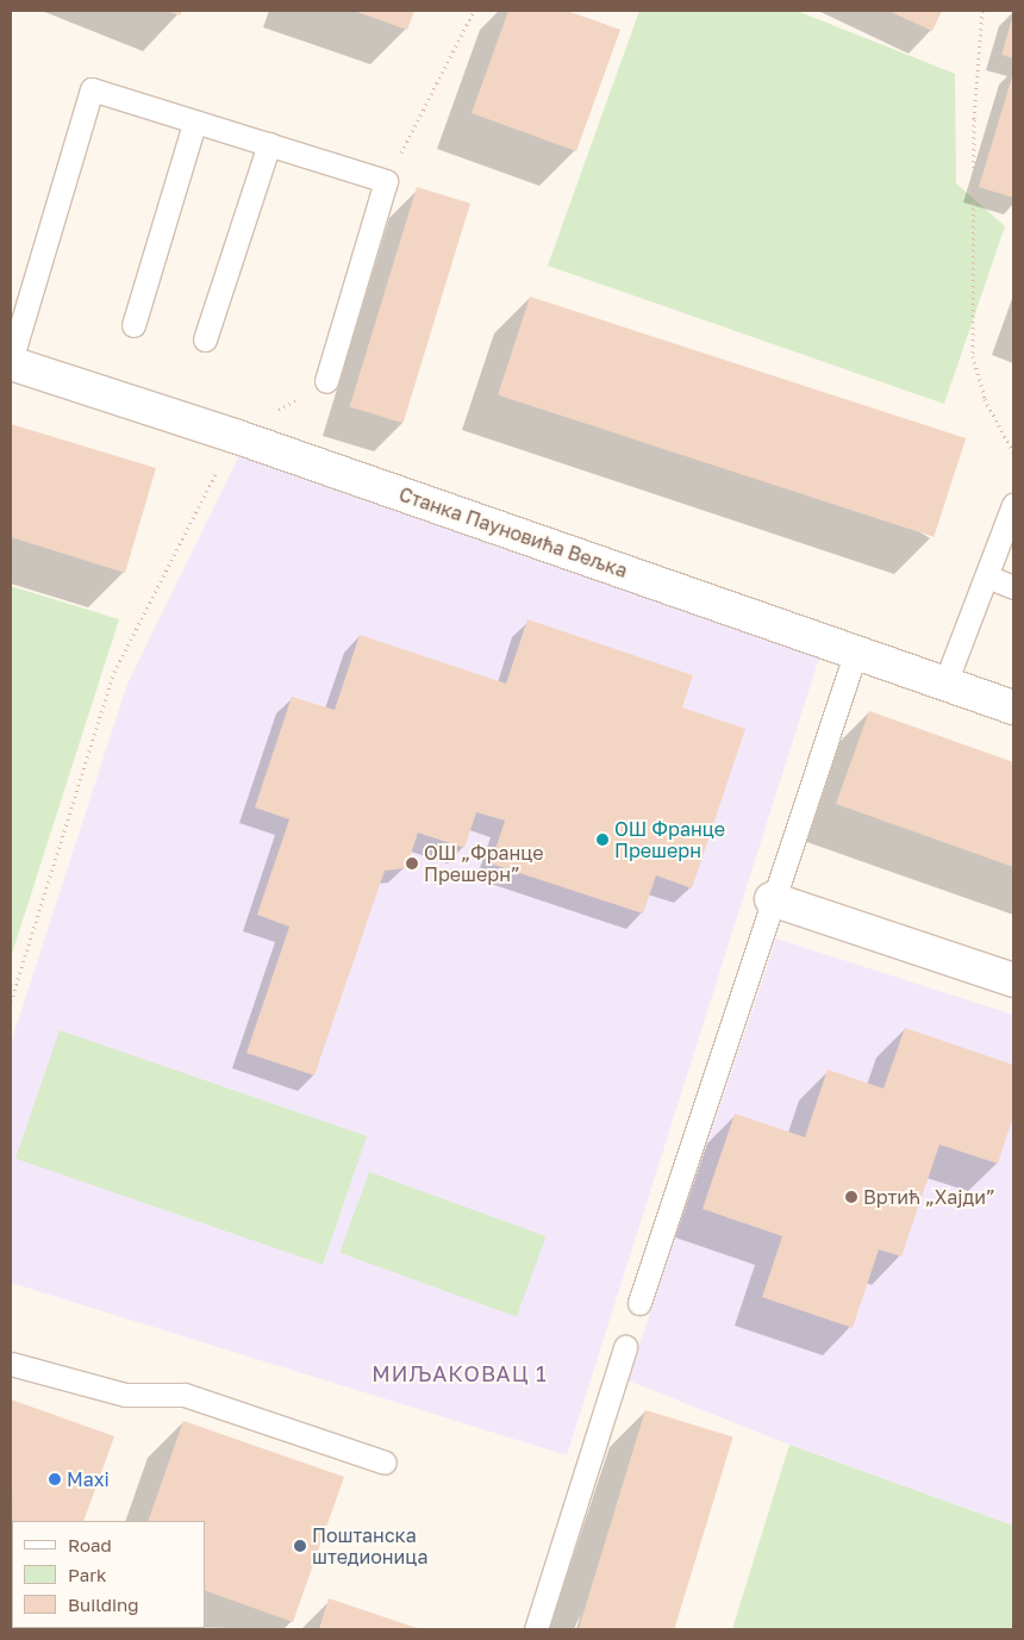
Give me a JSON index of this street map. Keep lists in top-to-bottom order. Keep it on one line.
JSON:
{"streets":{"street":["Станка Пауновића Вељка"]},"districts":["МИЉАКОВАЦ 1"],"places":["ОШ Франце Прешерн","ОШ „Франце Прешерн”","Вртић „Хајди”","Maxi","Поштанска штедионица"],"legend":["Road","Park","Building"]}
